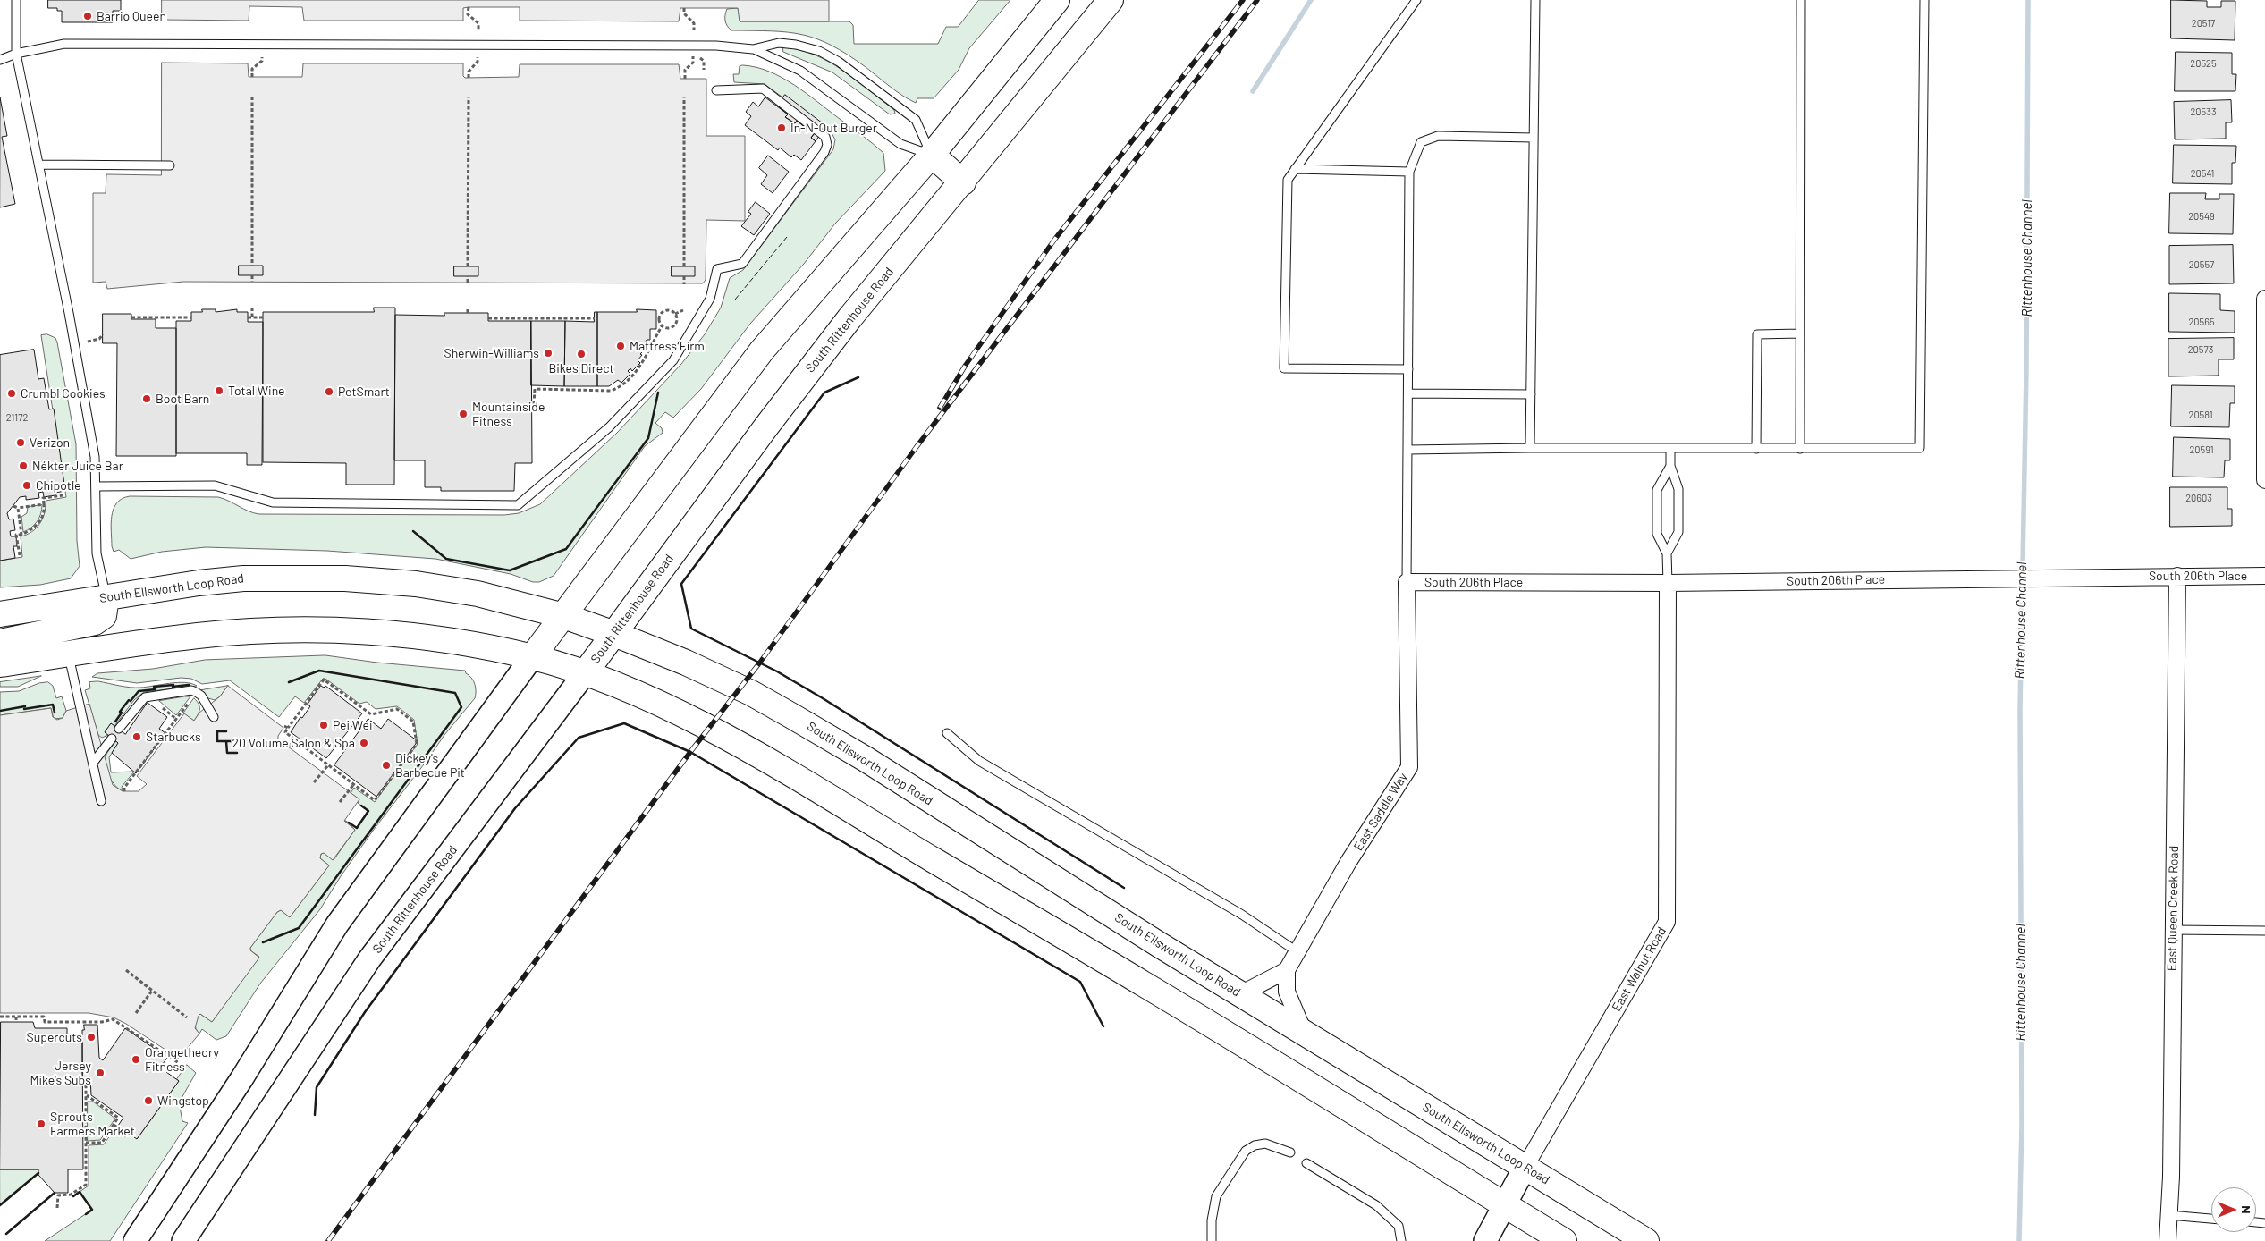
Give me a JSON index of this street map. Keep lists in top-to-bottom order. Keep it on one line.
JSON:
{"streets":{"main road":["South Rittenhouse Road","South Ellsworth Loop Road","East Walnut Road"],"street":["South 206th Place","East Saddle Way","East Queen Creek Road"]},"crossings":[["South Rittenhouse Road","South Ellsworth Loop Road"],["South 206th Place","East Saddle Way"],["South 206th Place","East Queen Creek Road"],["South 206th Place","East Walnut Road"],["South Ellsworth Loop Road","East Saddle Way"],["South Ellsworth Loop Road","East Walnut Road"]],"water":["Rittenhouse Channel"],"places":["Barrio Queen","In-N-Out Burger","Mattress Firm","Sherwin-Williams","Bikes Direct","Total Wine","PetSmart","Crumbl Cookies","Boot Barn","Mountainside Fitness","Verizon","Nékter Juice Bar","Chipotle","Pei Wei","Starbucks","20 Volume Salon & Spa","Dickey's Barbecue Pit","Supercuts","Orangetheory Fitness","Jersey Mike's Subs","Wingstop","Sprouts Farmers Market"],"house_numbers":["20517","20525","20533","20541","20549","20557","20565","20573","20581","21172","20591","20603"],"north":"right"}
